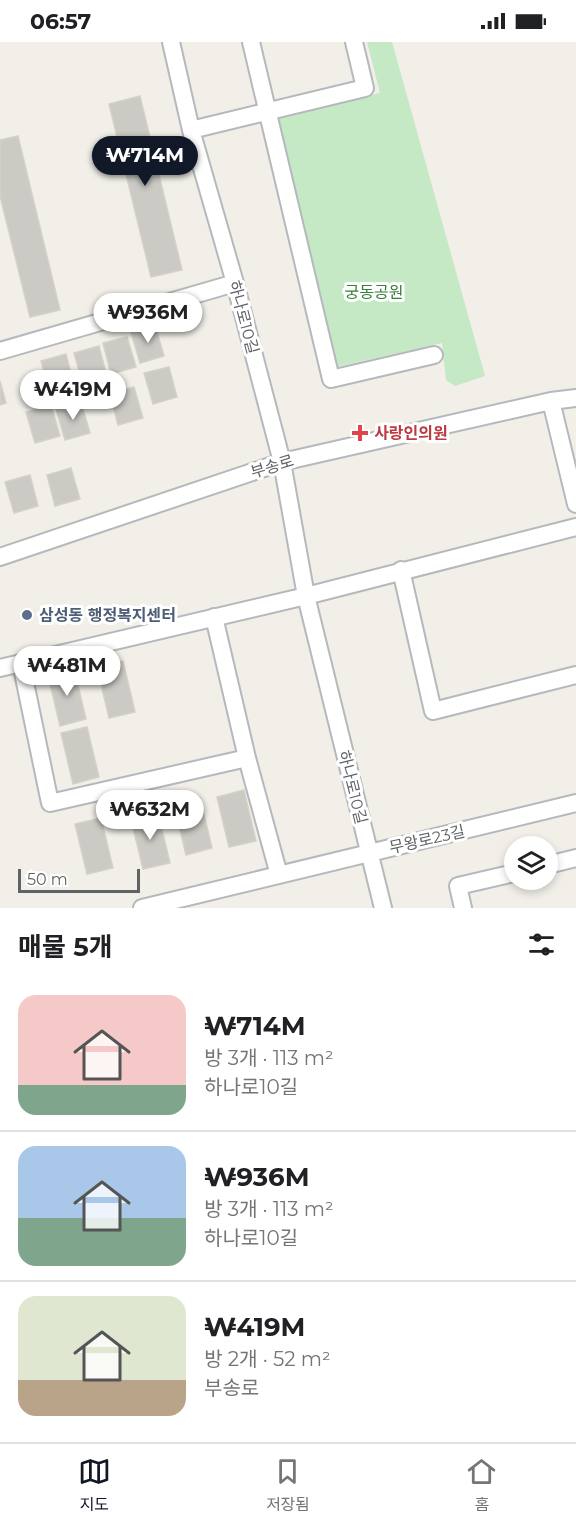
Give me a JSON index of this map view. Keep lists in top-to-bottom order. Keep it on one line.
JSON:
{"streets":{"street":["하나로10길","부송로","무왕로23길"]},"crossings":[["하나로10길","부송로"],["하나로10길","무왕로23길"]],"parks":["궁동공원"],"places":{"health":["사랑인의원"],"other":["삼성동 행정복지센터"]},"scale_bar":"50 m","page":{"status":"06:57","price":["₩714M","₩936M","₩419M","₩481M","₩632M"],"scale":"50 m","heading":"매물 5개","list":[{"name":"₩714M","note":"방 3개 · 113 m² · 하나로10길"},{"name":"₩936M","note":"방 3개 · 113 m² · 하나로10길"},{"name":"₩419M","note":"방 2개 · 52 m² · 부송로"}],"tabs":["지도","저장됨","홈"]}}
